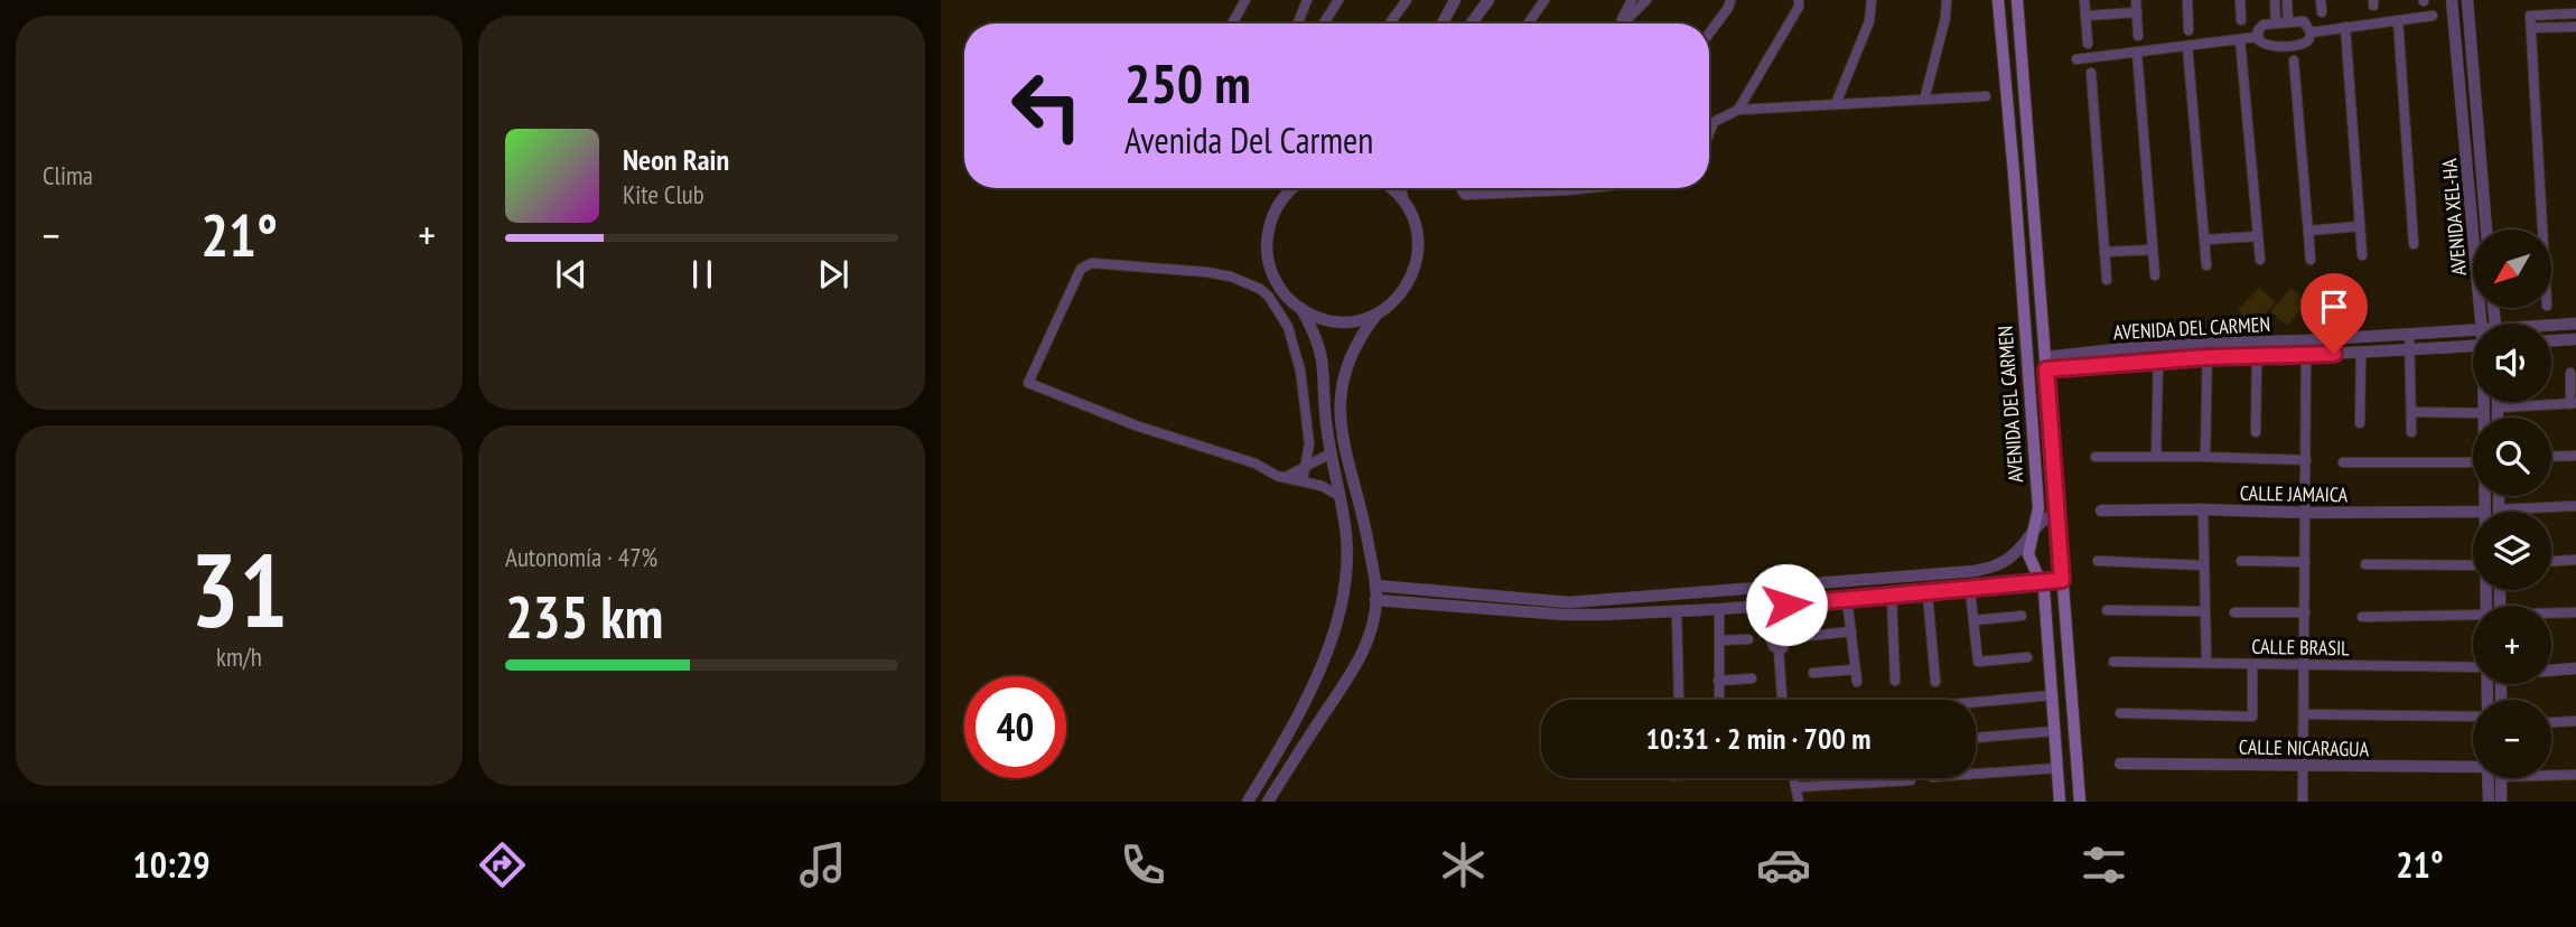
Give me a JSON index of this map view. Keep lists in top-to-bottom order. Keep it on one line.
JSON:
{"streets":{"main road":["AVENIDA DEL CARMEN"],"street":["AVENIDA XEL-HA","CALLE JAMAICA","CALLE BRASIL","CALLE NICARAGUA"]},"north":"bottom left","page":{"tile":["Clima",["31","km/h"],["Autonomía · 47%","235 km"]],"turn":["250 m","Avenida Del Carmen"],"song":["Neon Rain","Kite Club"],"heat":["−","21°","+"],"map_buttons":["+","−"],"limit":"40","trip":"10:31 · 2 min · 700 m","tabs":["10:29","21°"]}}
